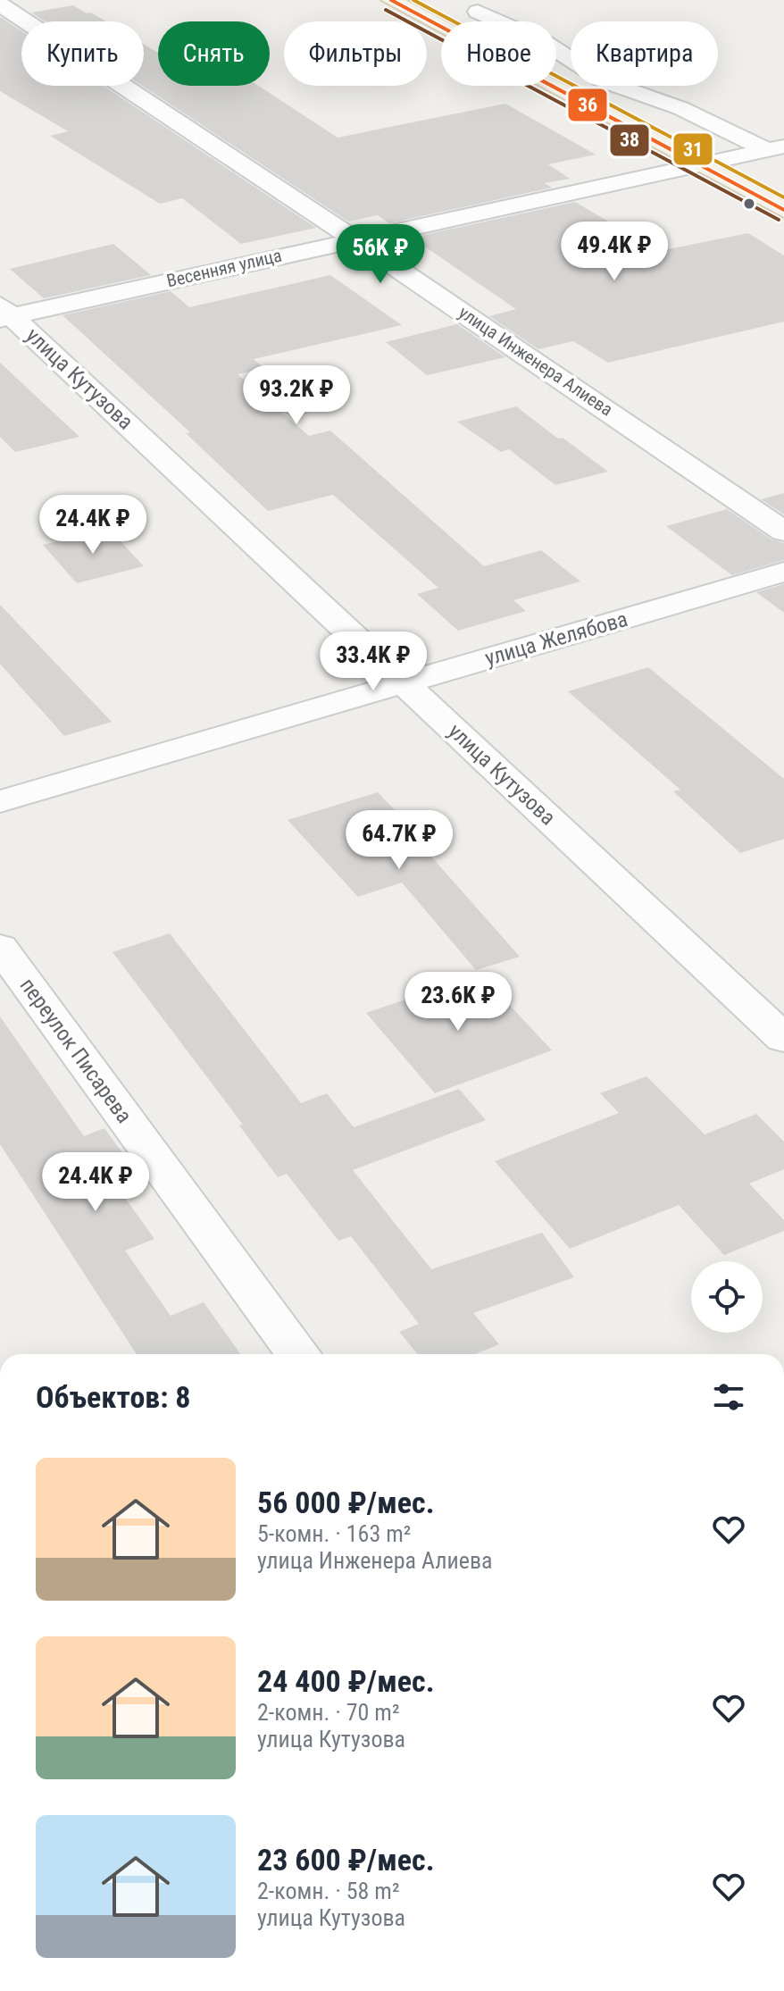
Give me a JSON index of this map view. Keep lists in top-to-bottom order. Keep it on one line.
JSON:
{"streets":{"street":["Весенняя улица","улица Инженера Алиева","улица Кутузова","улица Желябова","переулок Писарева"]},"crossings":[["Весенняя улица","улица Инженера Алиева"],["Весенняя улица","улица Кутузова"],["улица Кутузова","улица Желябова"]],"lines":["transit line 36","transit line 31","transit line 38"],"page":{"chip":["Купить","Снять","Фильтры","Новое","Квартира"],"price":["49.4K ₽","56K ₽","93.2K ₽","24.4K ₽","33.4K ₽","64.7K ₽","23.6K ₽","24.4K ₽"],"heading":"Объектов: 8","list":[{"name":"56 000 ₽/мес.","note":"5-комн. · 163 m² · улица Инженера Алиева"},{"name":"24 400 ₽/мес.","note":"2-комн. · 70 m² · улица Кутузова"},{"name":"23 600 ₽/мес.","note":"2-комн. · 58 m² · улица Кутузова"}]}}
